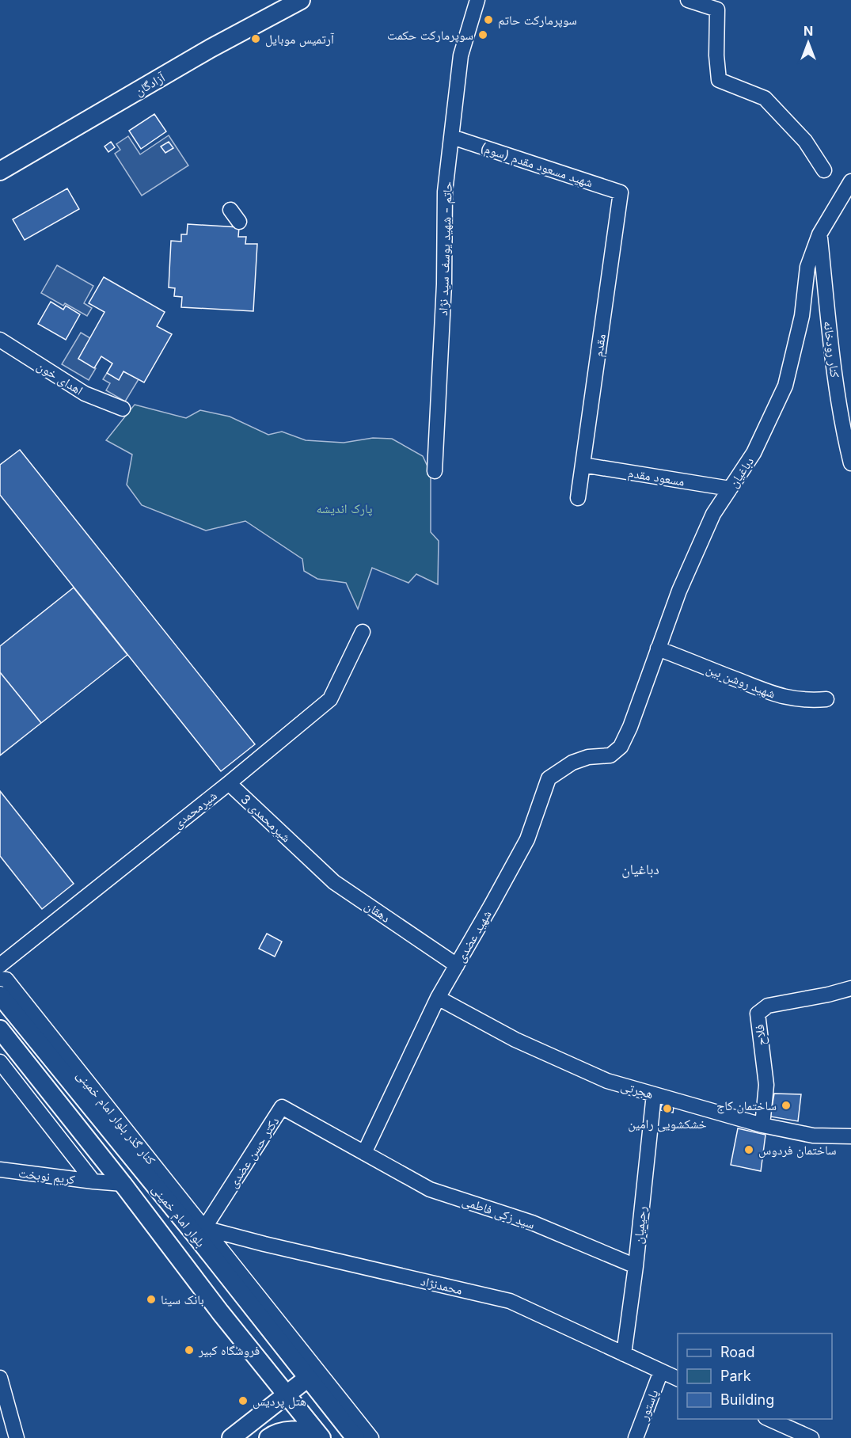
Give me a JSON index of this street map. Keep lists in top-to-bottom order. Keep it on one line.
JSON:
{"streets":{"main road":["آزادگان","بلوار امام خمینی"],"street":["شهید مسعود مقدم (سوم)","حاتم - شهید یوسف سید نژاد","مقدم","کنار رودخانه","اهدای خون","دباغیان","مسعود مقدم","شهید روشن بین","شیرمحمدی","شیرمحمدی 3","دهقان","شهید عضدی","فلاح","هجرتی","کنار گذر بلوار امام خمینی","دکتر حسن عضدی","کریم نوبخت","سید زکی فاطمی","رحیمیان","محمدنژاد","پاستور"]},"crossings":[["شهید مسعود مقدم (سوم)","حاتم - شهید یوسف سید نژاد"],["شهید مسعود مقدم (سوم)","مقدم"],["مقدم","مسعود مقدم"],["کنار رودخانه","دباغیان"],["دباغیان","مسعود مقدم"],["دباغیان","شهید روشن بین"],["دباغیان","شهید عضدی"],["شیرمحمدی","شیرمحمدی 3"],["شیرمحمدی 3","دهقان"],["دهقان","شهید عضدی"],["شهید عضدی","هجرتی"],["شهید عضدی","دکتر حسن عضدی"],["شهید عضدی","سید زکی فاطمی"],["فلاح","هجرتی"],["هجرتی","رحیمیان"],["کنار گذر بلوار امام خمینی","دکتر حسن عضدی"],["کنار گذر بلوار امام خمینی","بلوار امام خمینی"],["کنار گذر بلوار امام خمینی","محمدنژاد"],["دکتر حسن عضدی","سید زکی فاطمی"],["دکتر حسن عضدی","بلوار امام خمینی"],["دکتر حسن عضدی","محمدنژاد"],["کریم نوبخت","بلوار امام خمینی"],["سید زکی فاطمی","رحیمیان"],["بلوار امام خمینی","محمدنژاد"],["رحیمیان","محمدنژاد"],["محمدنژاد","پاستور"]],"districts":["دباغیان"],"parks":["پارک اندیشه"],"places":["سوپرمارکت حاتم","سوپرمارکت حکمت","آرتمیس موبایل","ساختمان کاج","خشکشویی رامین","ساختمان فردوس","بانک سینا","فروشگاه کبیر","هتل پرديس"],"legend":["Road","Park","Building"],"north":"top"}
